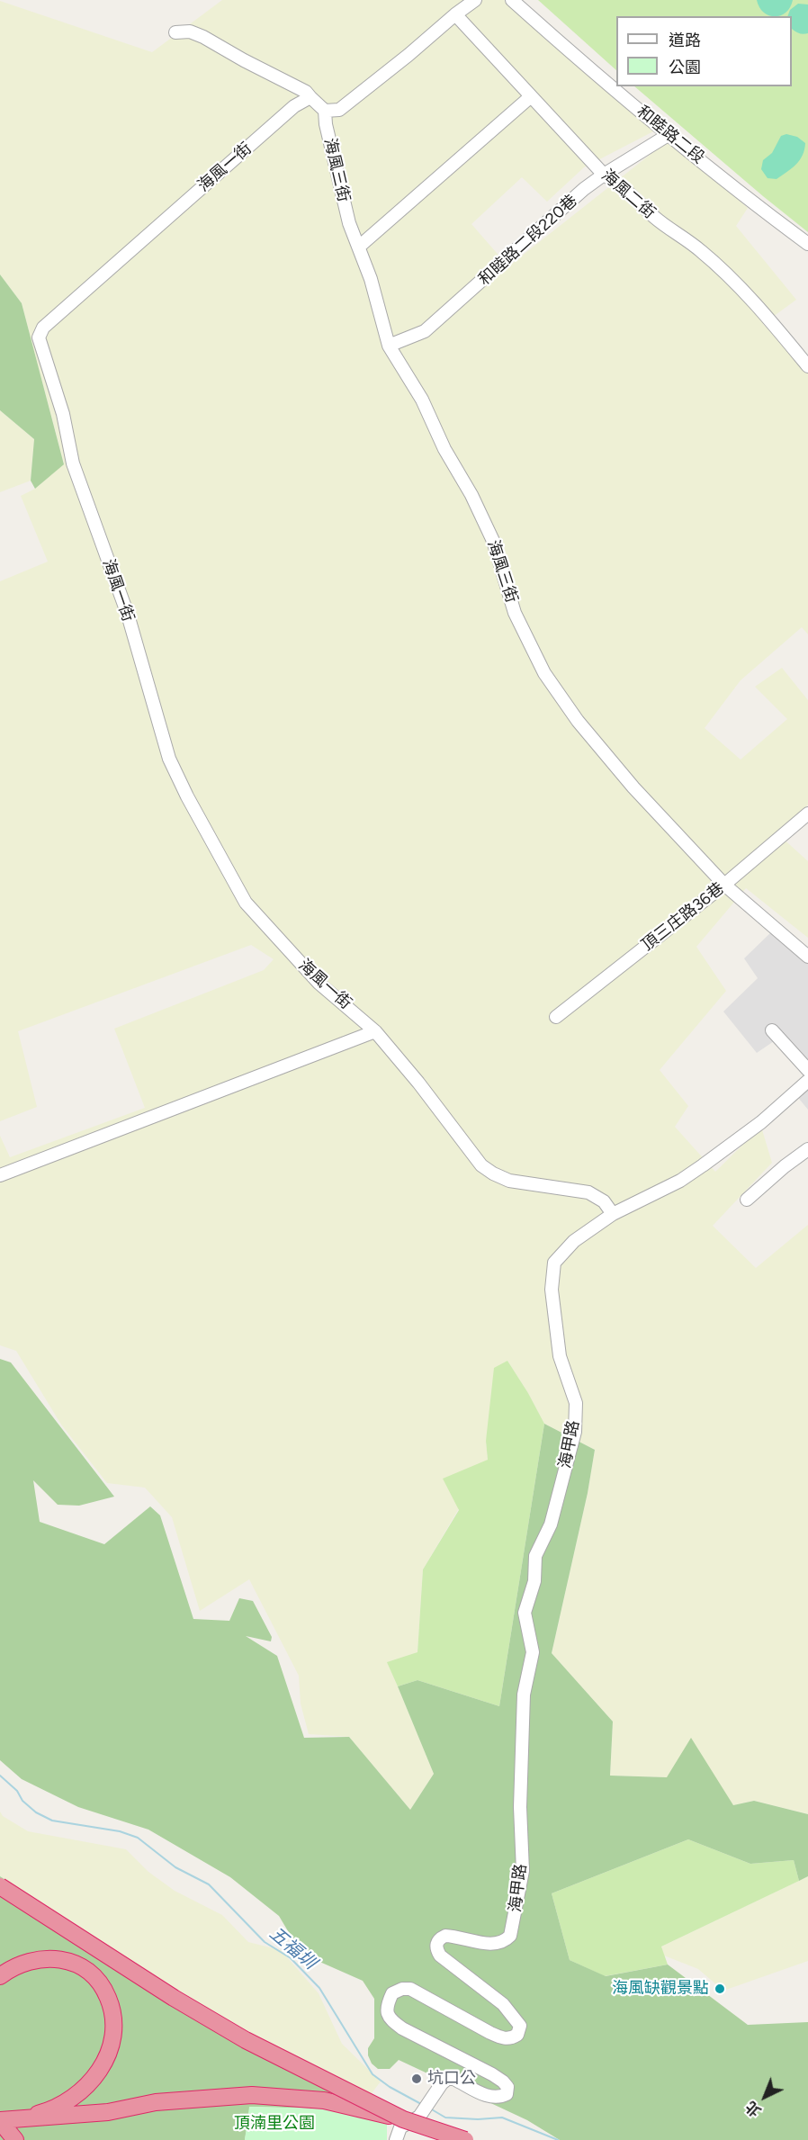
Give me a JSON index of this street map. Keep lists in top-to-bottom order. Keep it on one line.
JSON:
{"streets":{"street":["和睦路二段","海風一街","海風三街","海風二街","和睦路二段220巷","頂三庄路36巷","海甲路"]},"crossings":[["和睦路二段","和睦路二段220巷"],["海風一街","海甲路"],["海風三街","和睦路二段220巷"],["海風三街","頂三庄路36巷"],["海風二街","和睦路二段220巷"]],"water":["五福圳"],"parks":["頂湳里公園"],"places":["海風缺觀景點","坑口公"],"legend":["道路","公園"],"north":"bottom left"}
